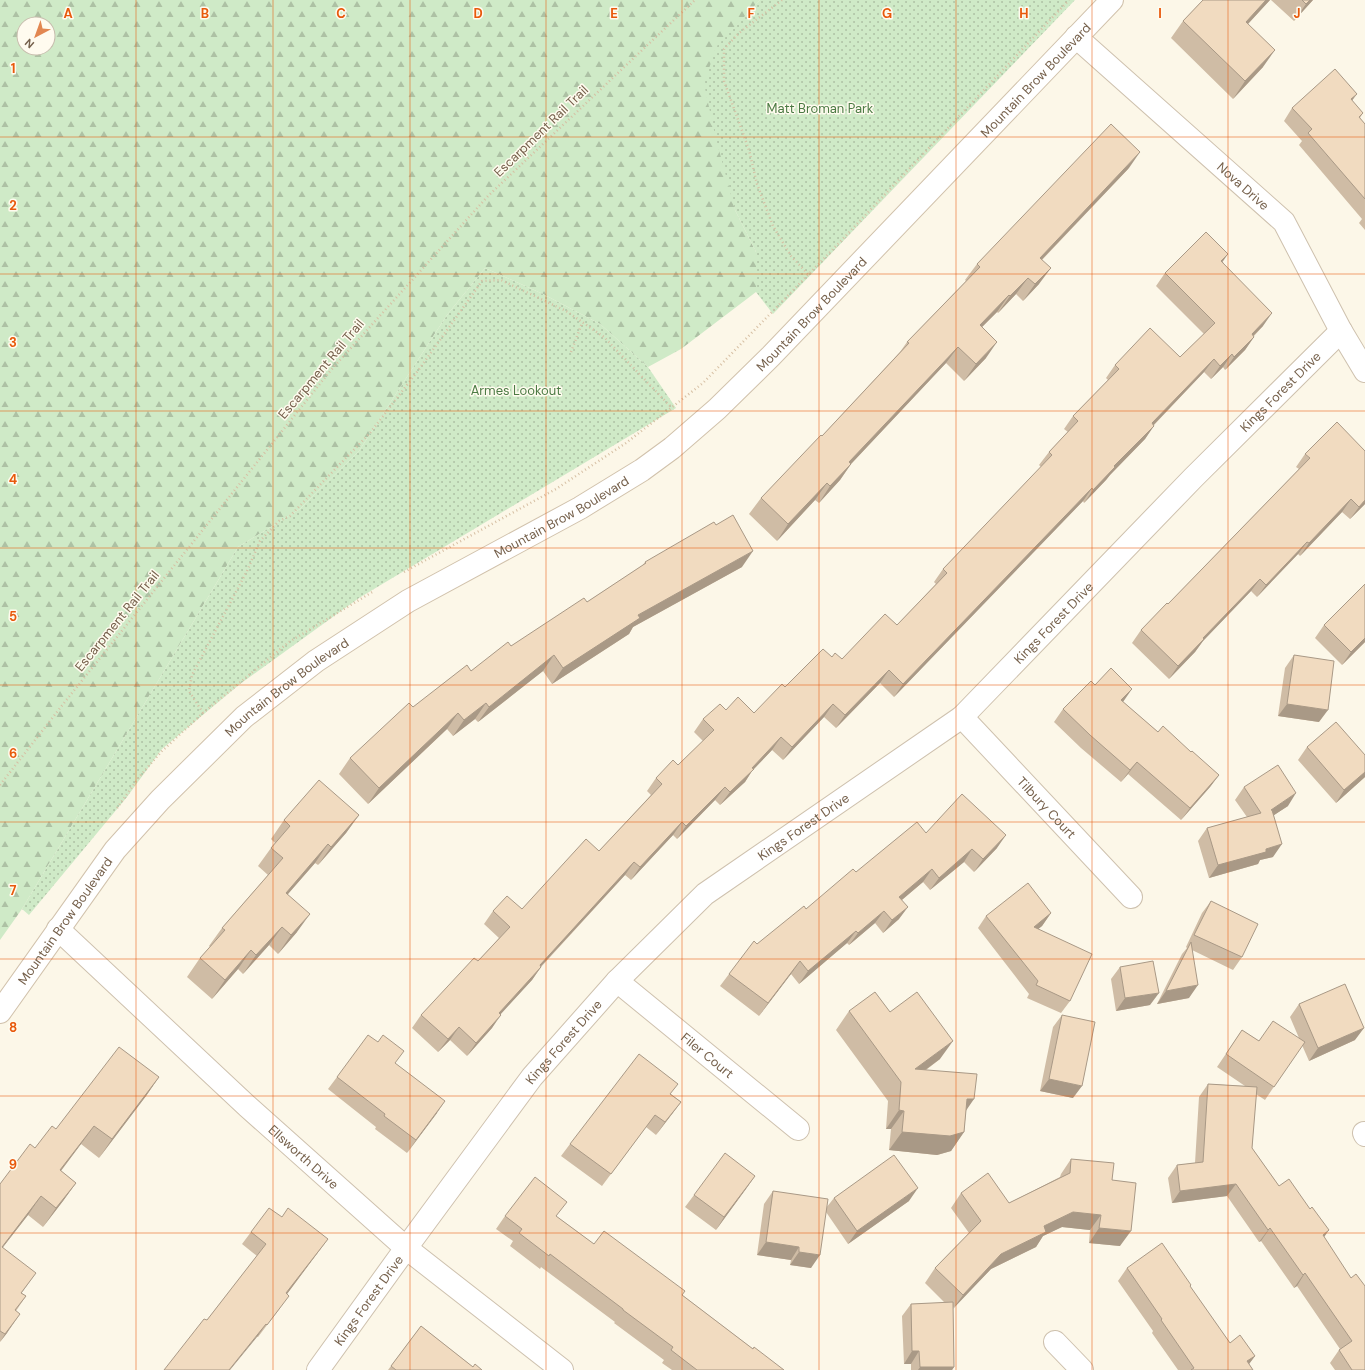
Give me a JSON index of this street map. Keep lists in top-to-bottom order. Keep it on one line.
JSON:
{"streets":{"street":["Mountain Brow Boulevard","Nova Drive","Kings Forest Drive","Tilbury Court","Filer Court","Ellsworth Drive"],"path":["Escarpment Rail Trail"]},"crossings":[["Mountain Brow Boulevard","Nova Drive"],["Mountain Brow Boulevard","Ellsworth Drive"],["Nova Drive","Kings Forest Drive"],["Kings Forest Drive","Tilbury Court"],["Kings Forest Drive","Filer Court"],["Kings Forest Drive","Ellsworth Drive"]],"parks":["Matt Broman Park","Armes Lookout"],"north":"bottom left","grid":{"columns":["A","B","C","D","E","F","G","H","I","J"],"rows":["1","2","3","4","5","6","7","8","9"]}}
